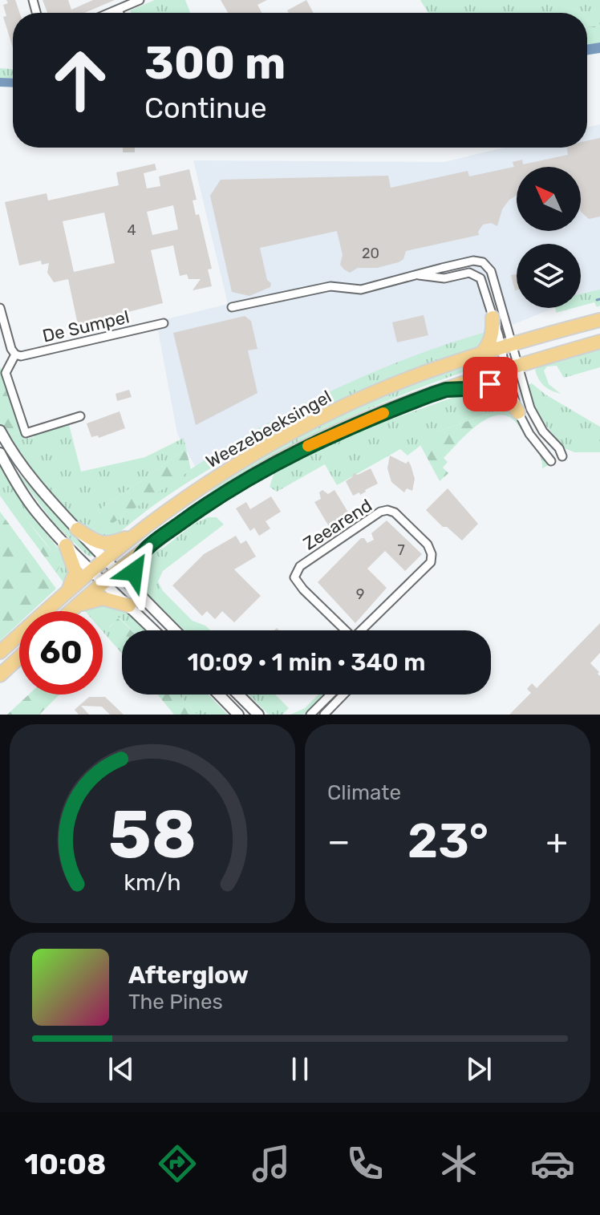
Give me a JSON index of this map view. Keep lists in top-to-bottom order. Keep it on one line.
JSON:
{"streets":{"main road":["Weezebeeksingel"],"street":["De Sumpel","Zeearend"]},"house_numbers":["4","20","7","9"],"north":"top left","page":{"turn":["300 m","Continue"],"limit":"60","trip":"10:09 · 1 min · 340 m","tile":"Climate","heat":["−","23°","+"],"song":["Afterglow","The Pines"],"tabs":"10:08","gauge":["58","km/h"]}}
